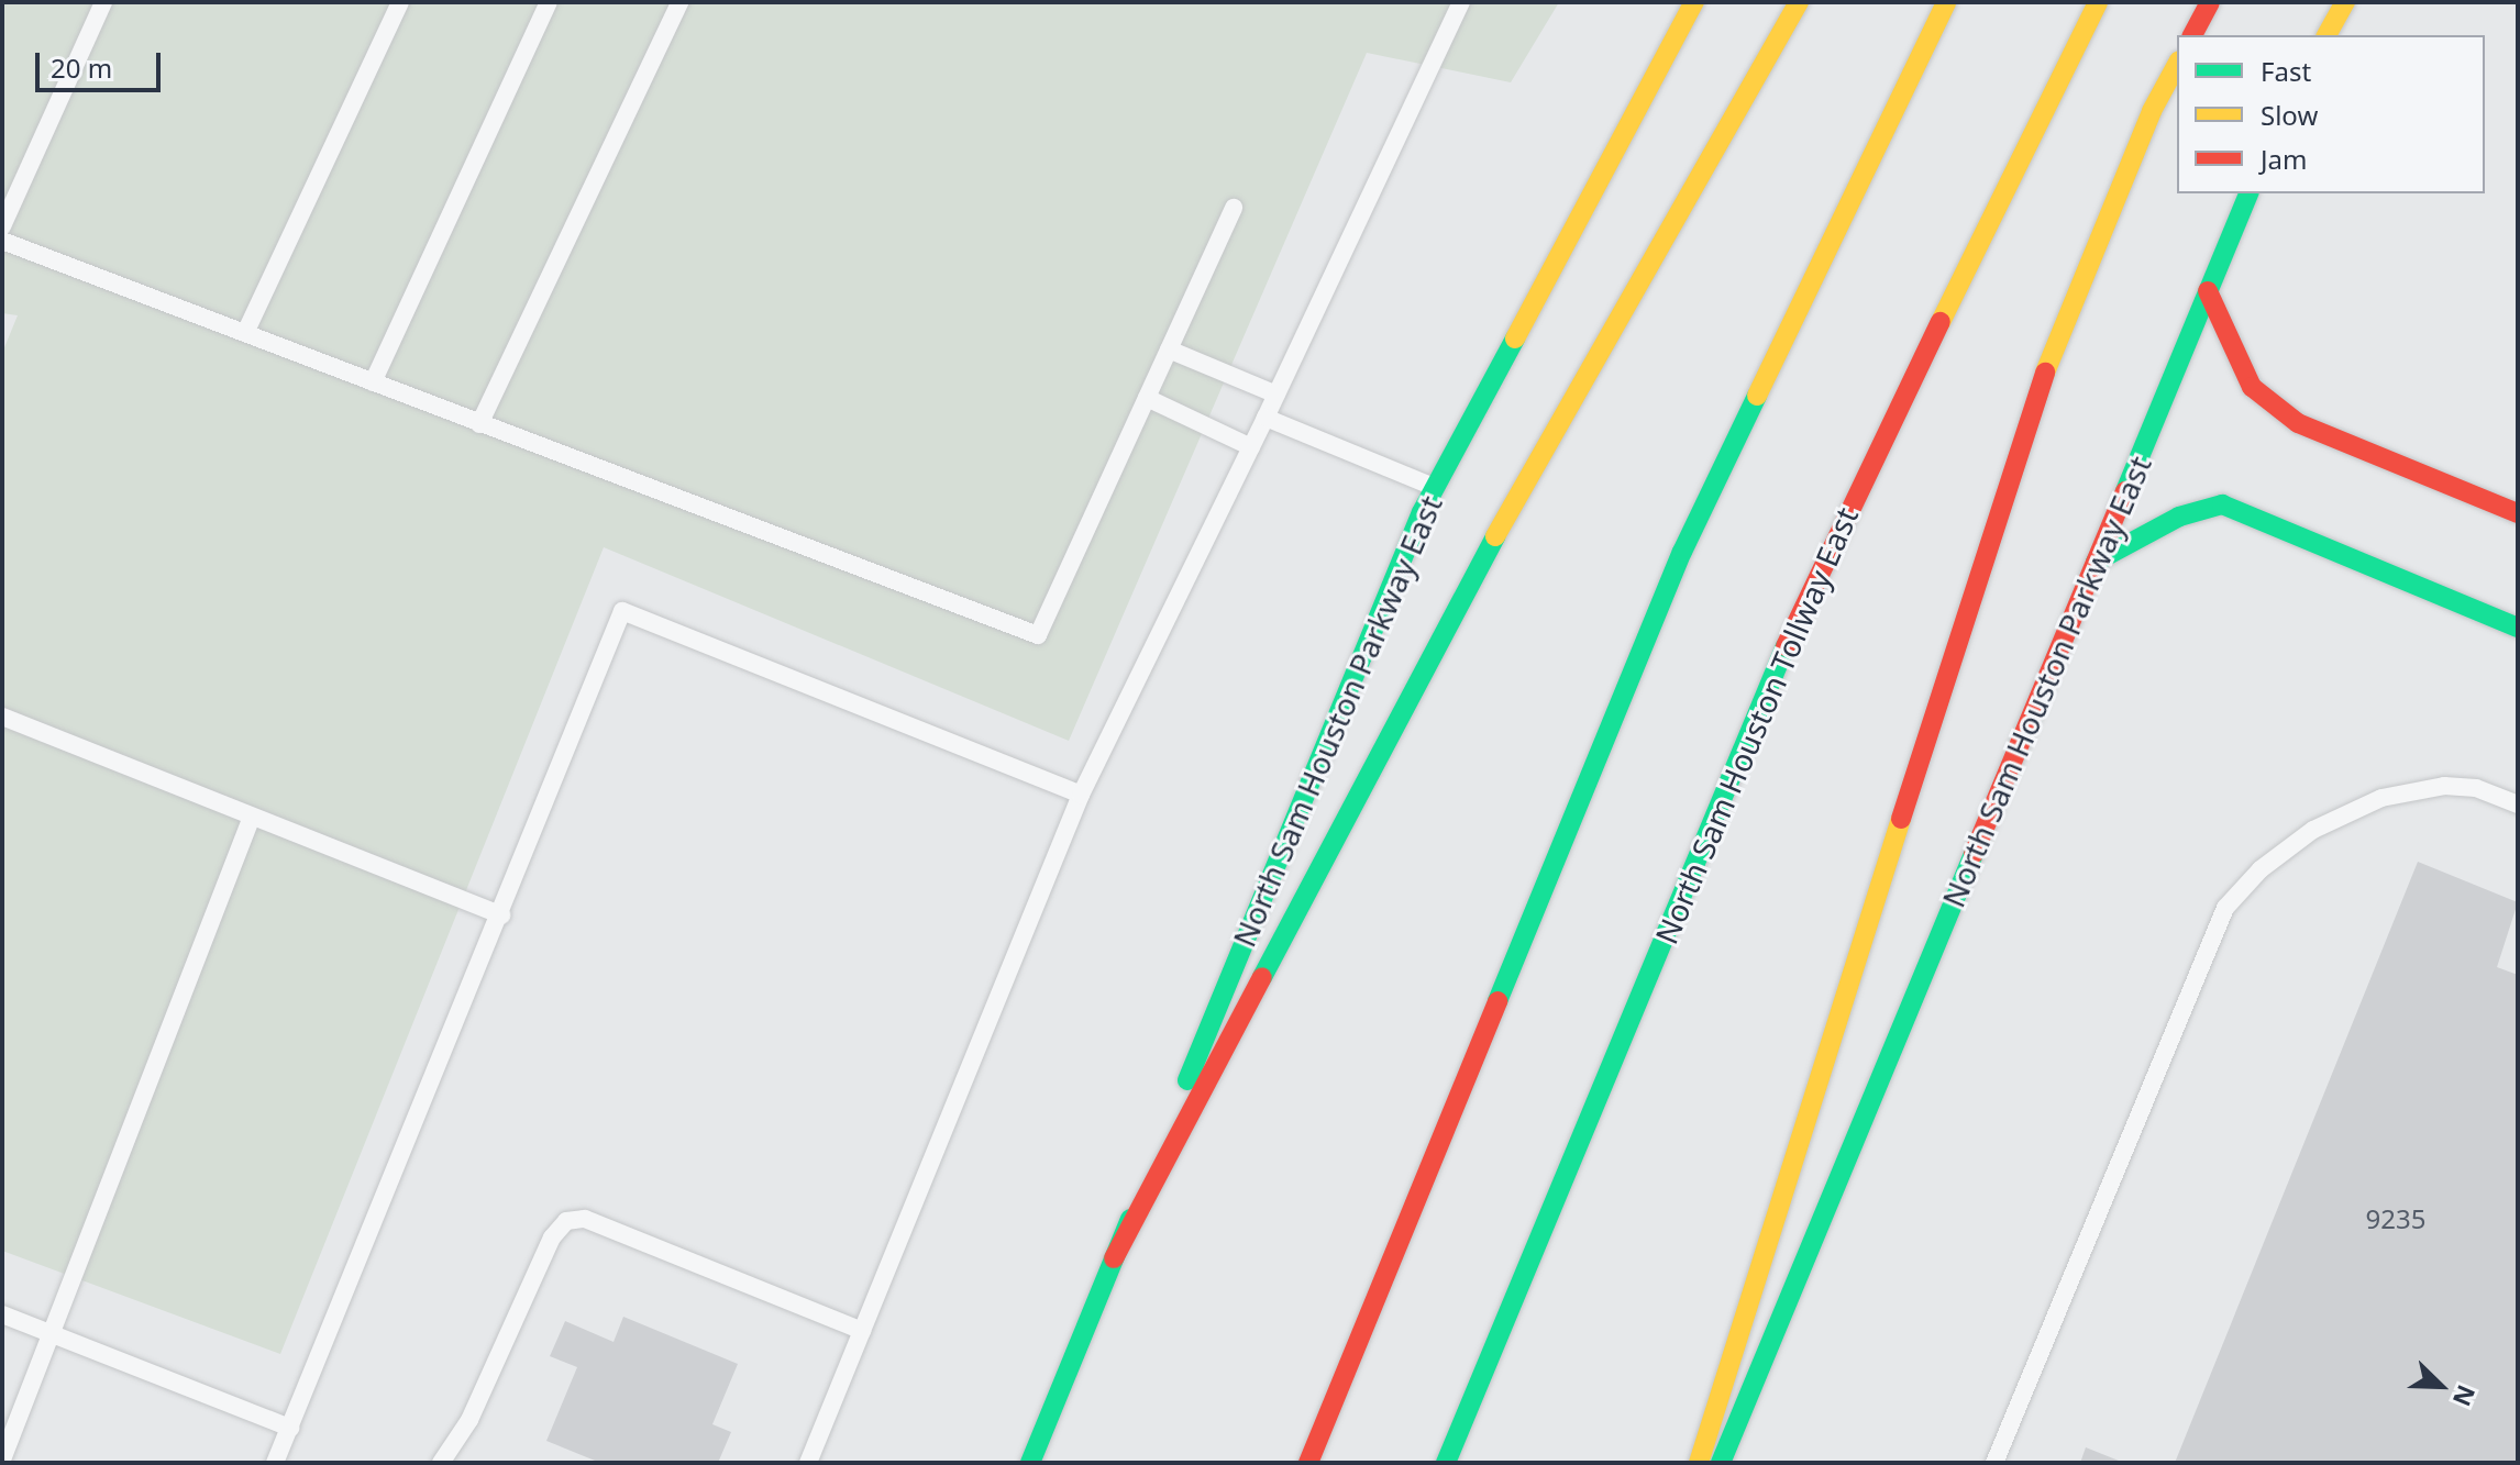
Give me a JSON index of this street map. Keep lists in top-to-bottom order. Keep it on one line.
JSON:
{"streets":{"main road":["North Sam Houston Parkway East","North Sam Houston Tollway East"]},"house_numbers":["9235"],"legend":["Fast","Slow","Jam"],"scale_bar":"20 m","north":"bottom right"}
